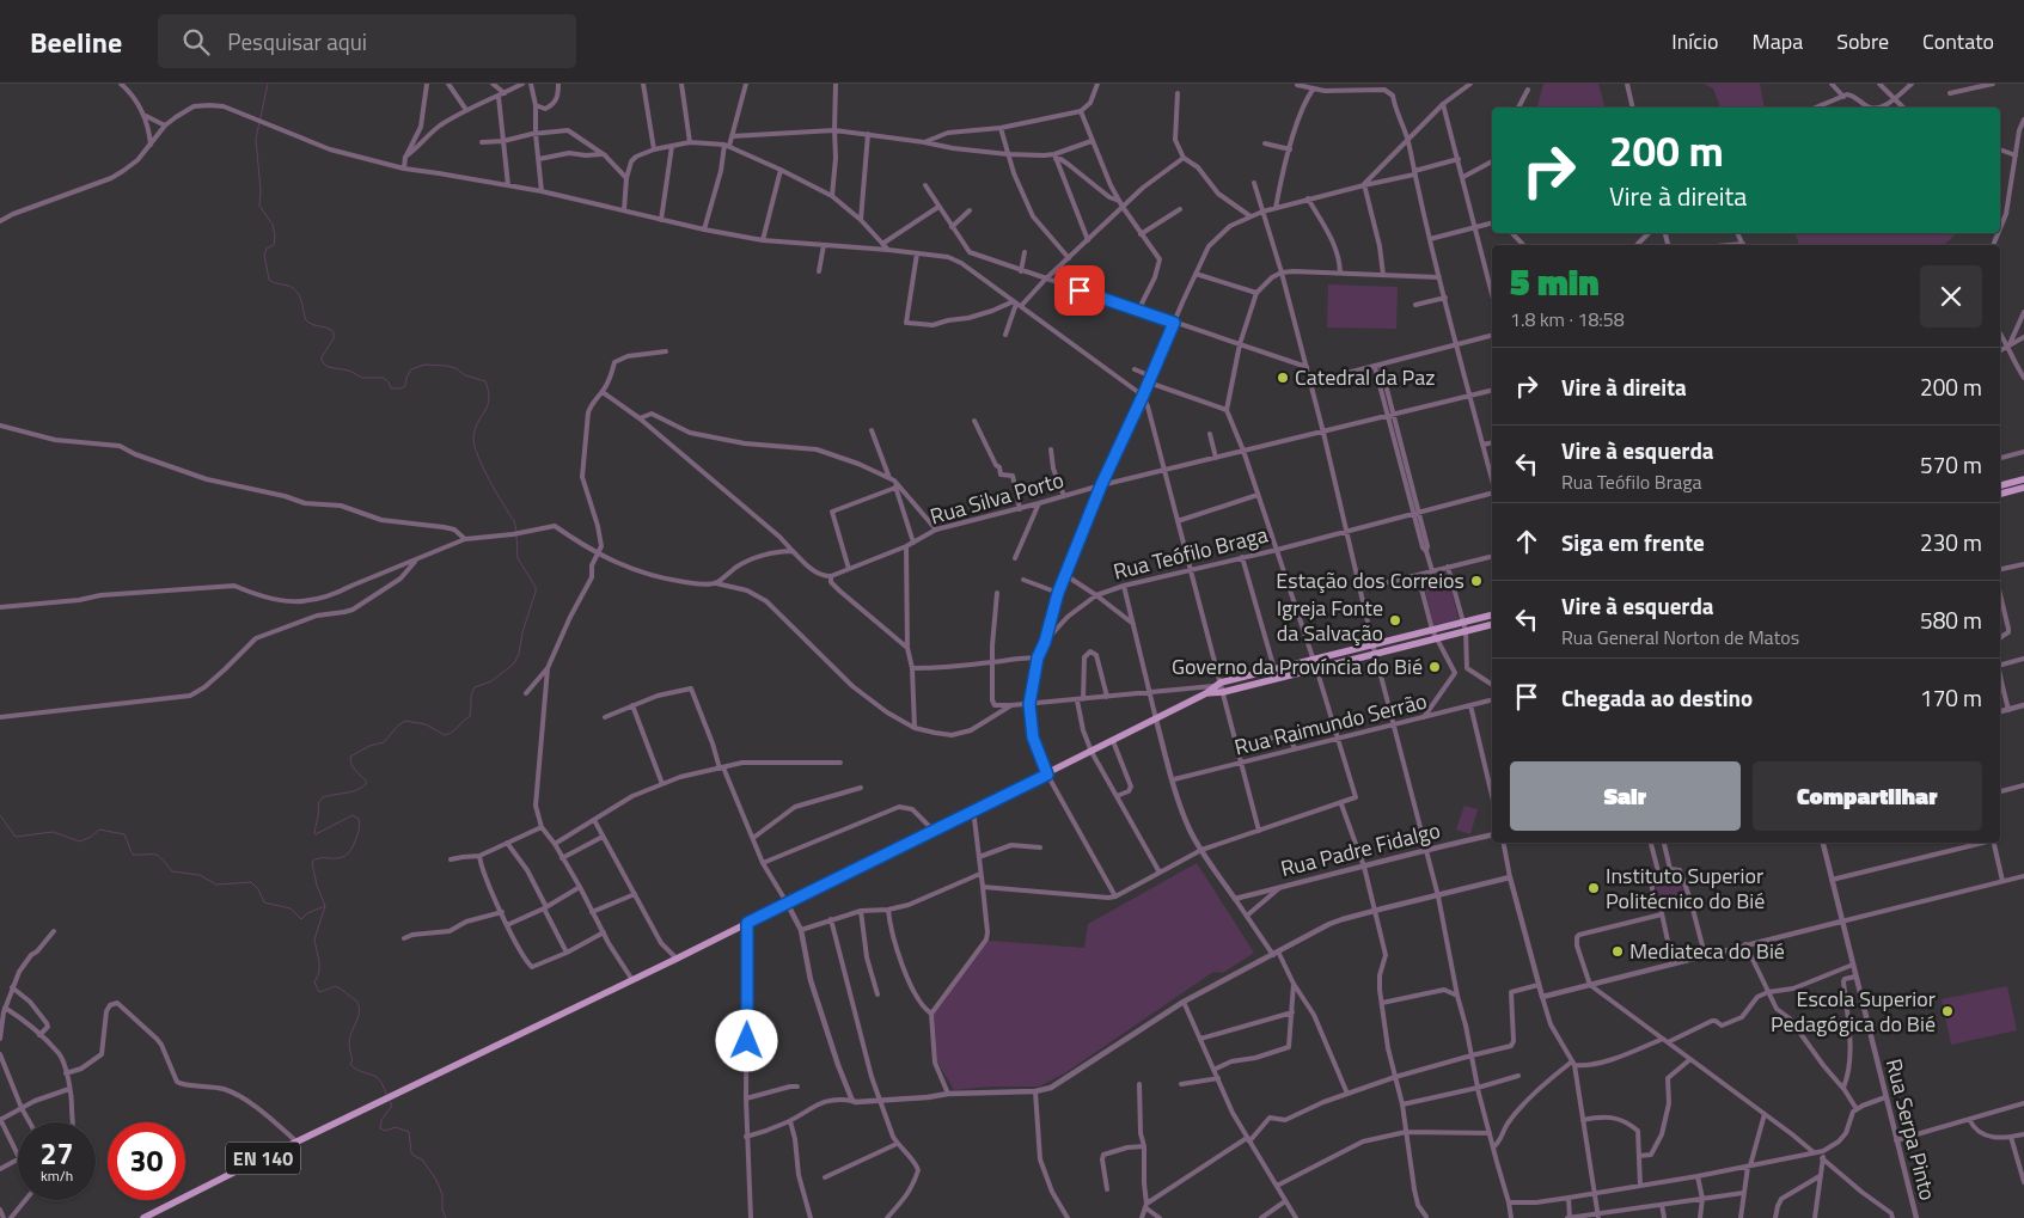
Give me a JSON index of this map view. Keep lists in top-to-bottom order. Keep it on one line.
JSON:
{"streets":{"main road":["EN 140"],"street":["Rua Silva Porto","Rua Teófilo Braga","Rua Raimundo Serrão","Rua Padre Fidalgo","Rua Serpa Pinto"]},"places":["Catedral da Paz","Estação dos Correios","Igreja Fonte da Salvação","Governo da Província do Bié","Instituto Superior Politécnico do Bié","Mediateca do Bié","Escola Superior Pedagógica do Bié"],"page":{"header":"Beeline","search":"Pesquisar aqui","nav":["Início","Mapa","Sobre","Contato"],"turn":["200 m","Vire à direita"],"heading":["5 min","1.8 km · 18:58"],"list":[{"name":"Vire à direita","value":"200 m"},{"name":"Vire à esquerda","note":"Rua Teófilo Braga","value":"570 m"},{"name":"Siga em frente","value":"230 m"},{"name":"Vire à esquerda","note":"Rua General Norton de Matos","value":"580 m"},{"name":"Chegada ao destino","value":"170 m"}],"buttons":["Sair","Compartilhar"],"speed":"27 km/h","limit":"30"}}
